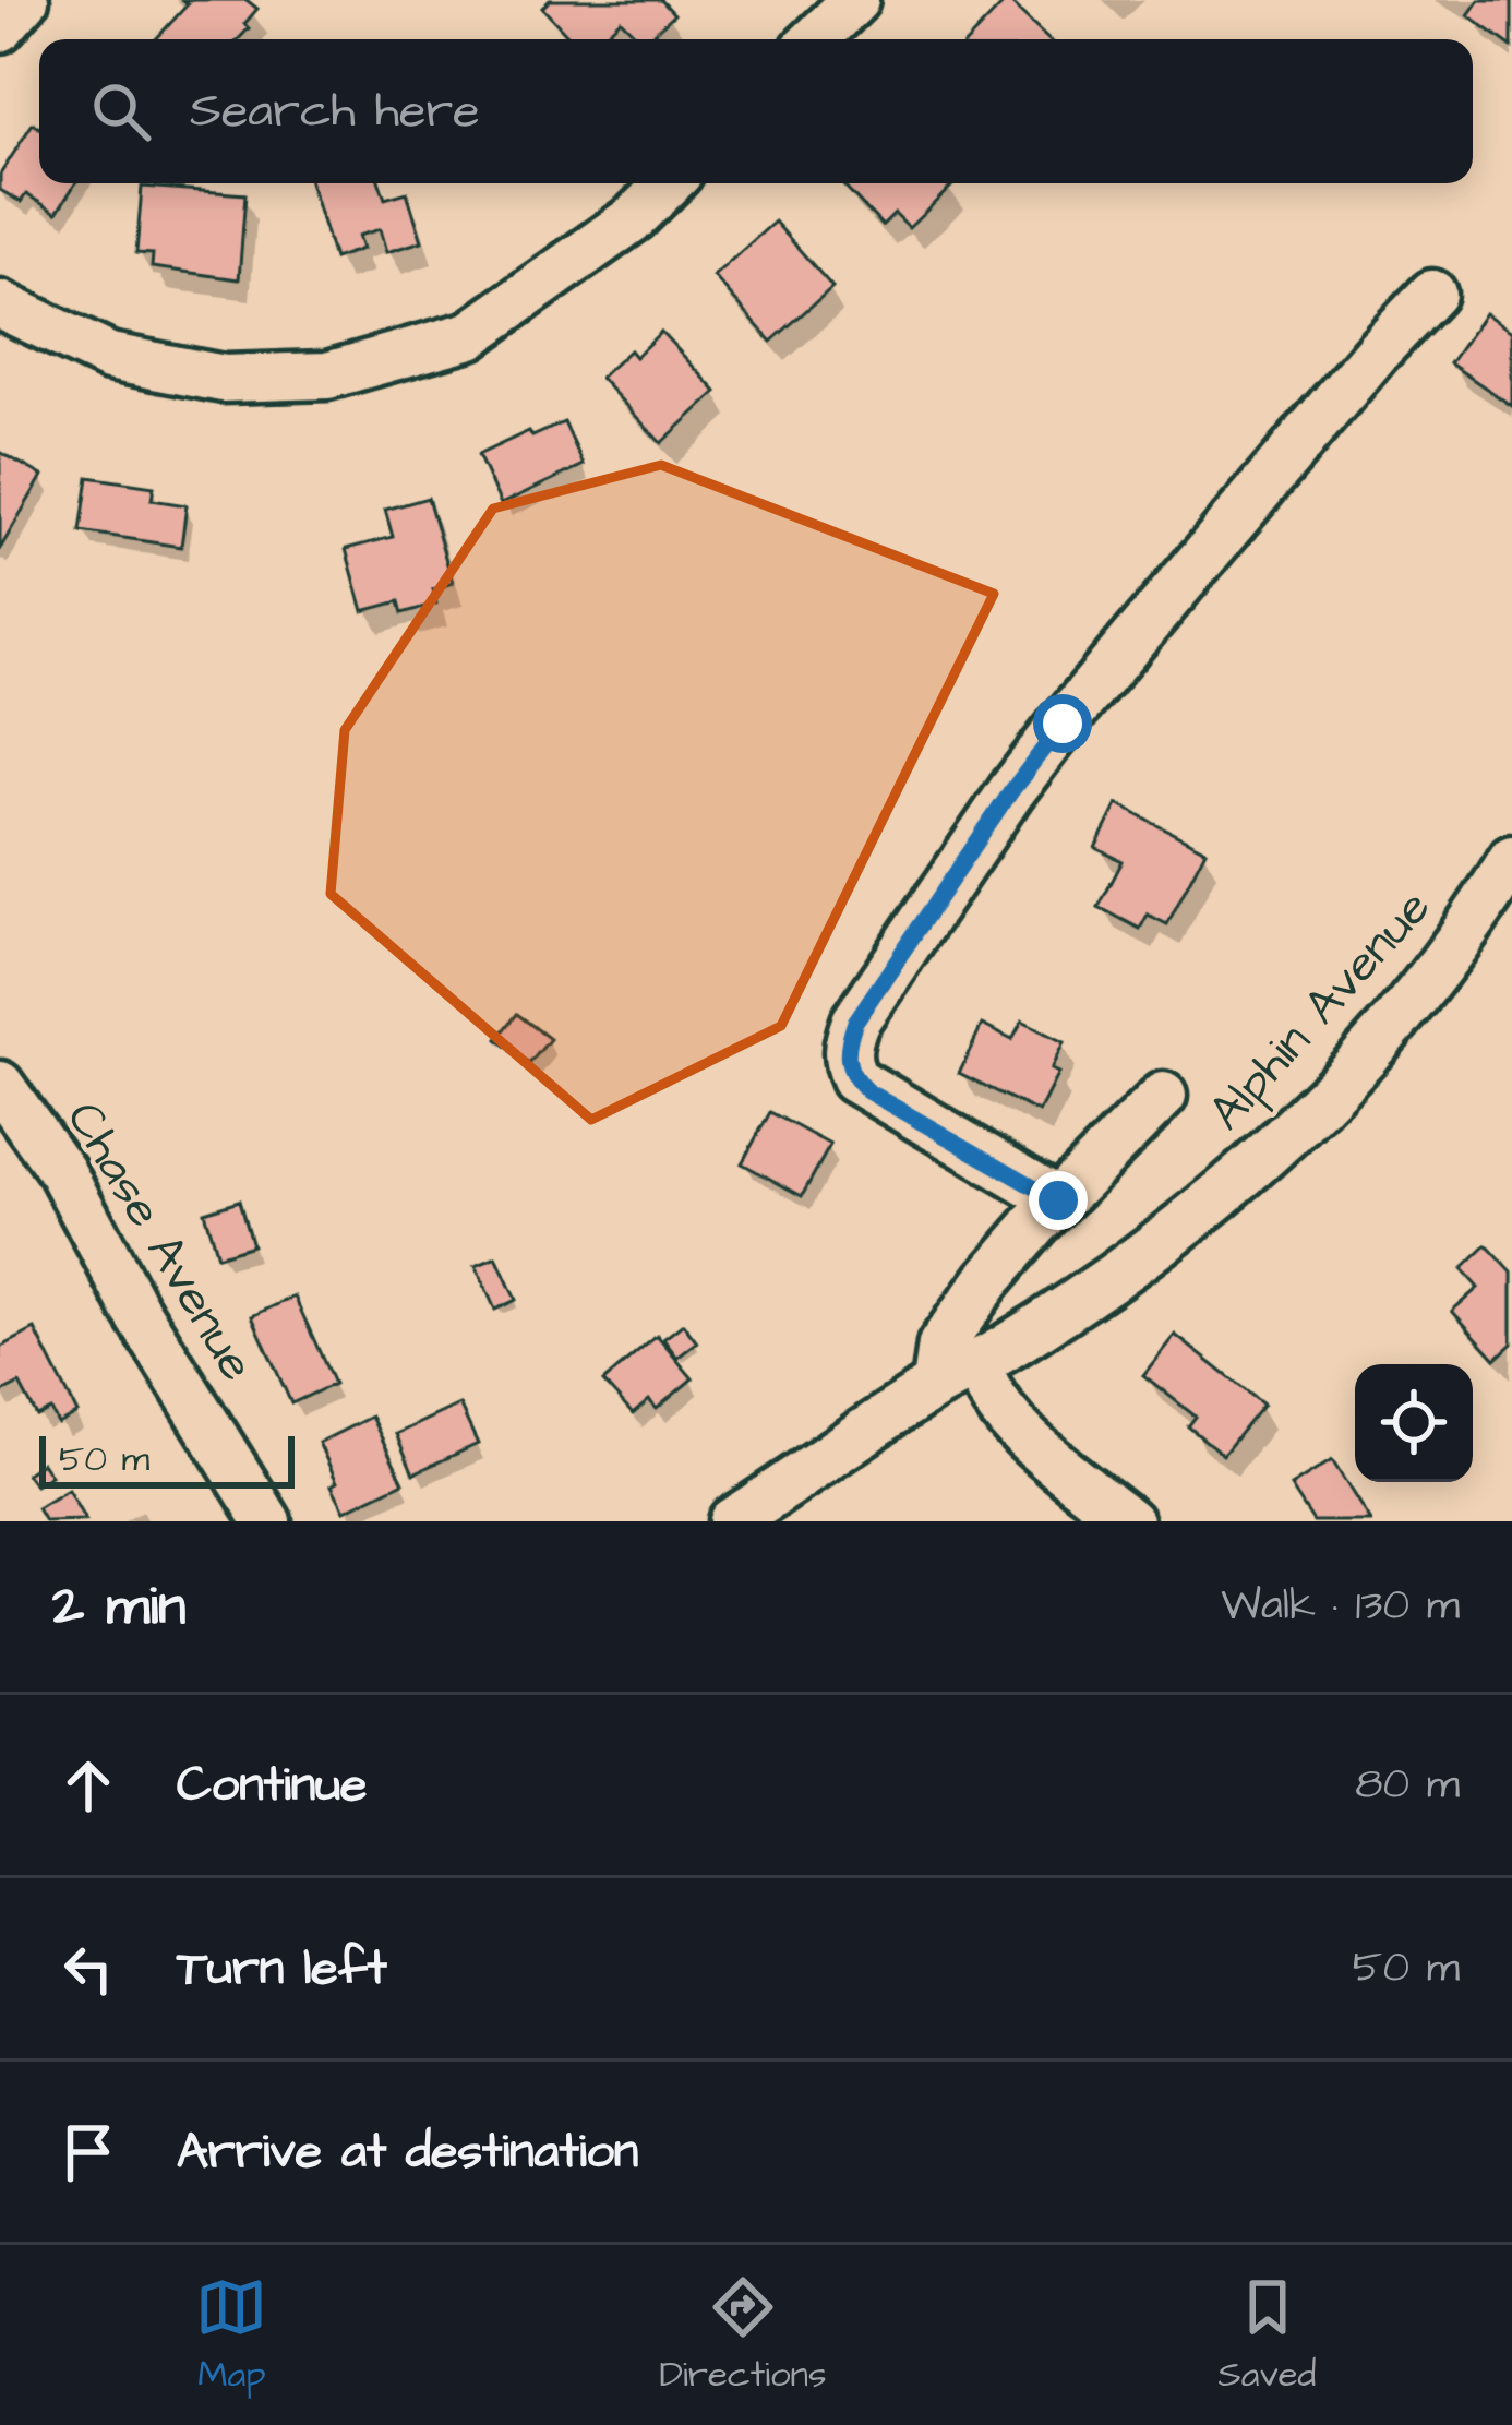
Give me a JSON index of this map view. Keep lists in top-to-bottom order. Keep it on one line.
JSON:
{"streets":{"street":["Alphin Avenue","Chase Avenue"]},"scale_bar":"50 m","page":{"search":"Search here","scale":"50 m","heading":["2 min","Walk · 130 m"],"list":[["Continue","80 m"],["Turn left","50 m"],"Arrive at destination"],"nav":["Map","Directions","Saved"]}}
